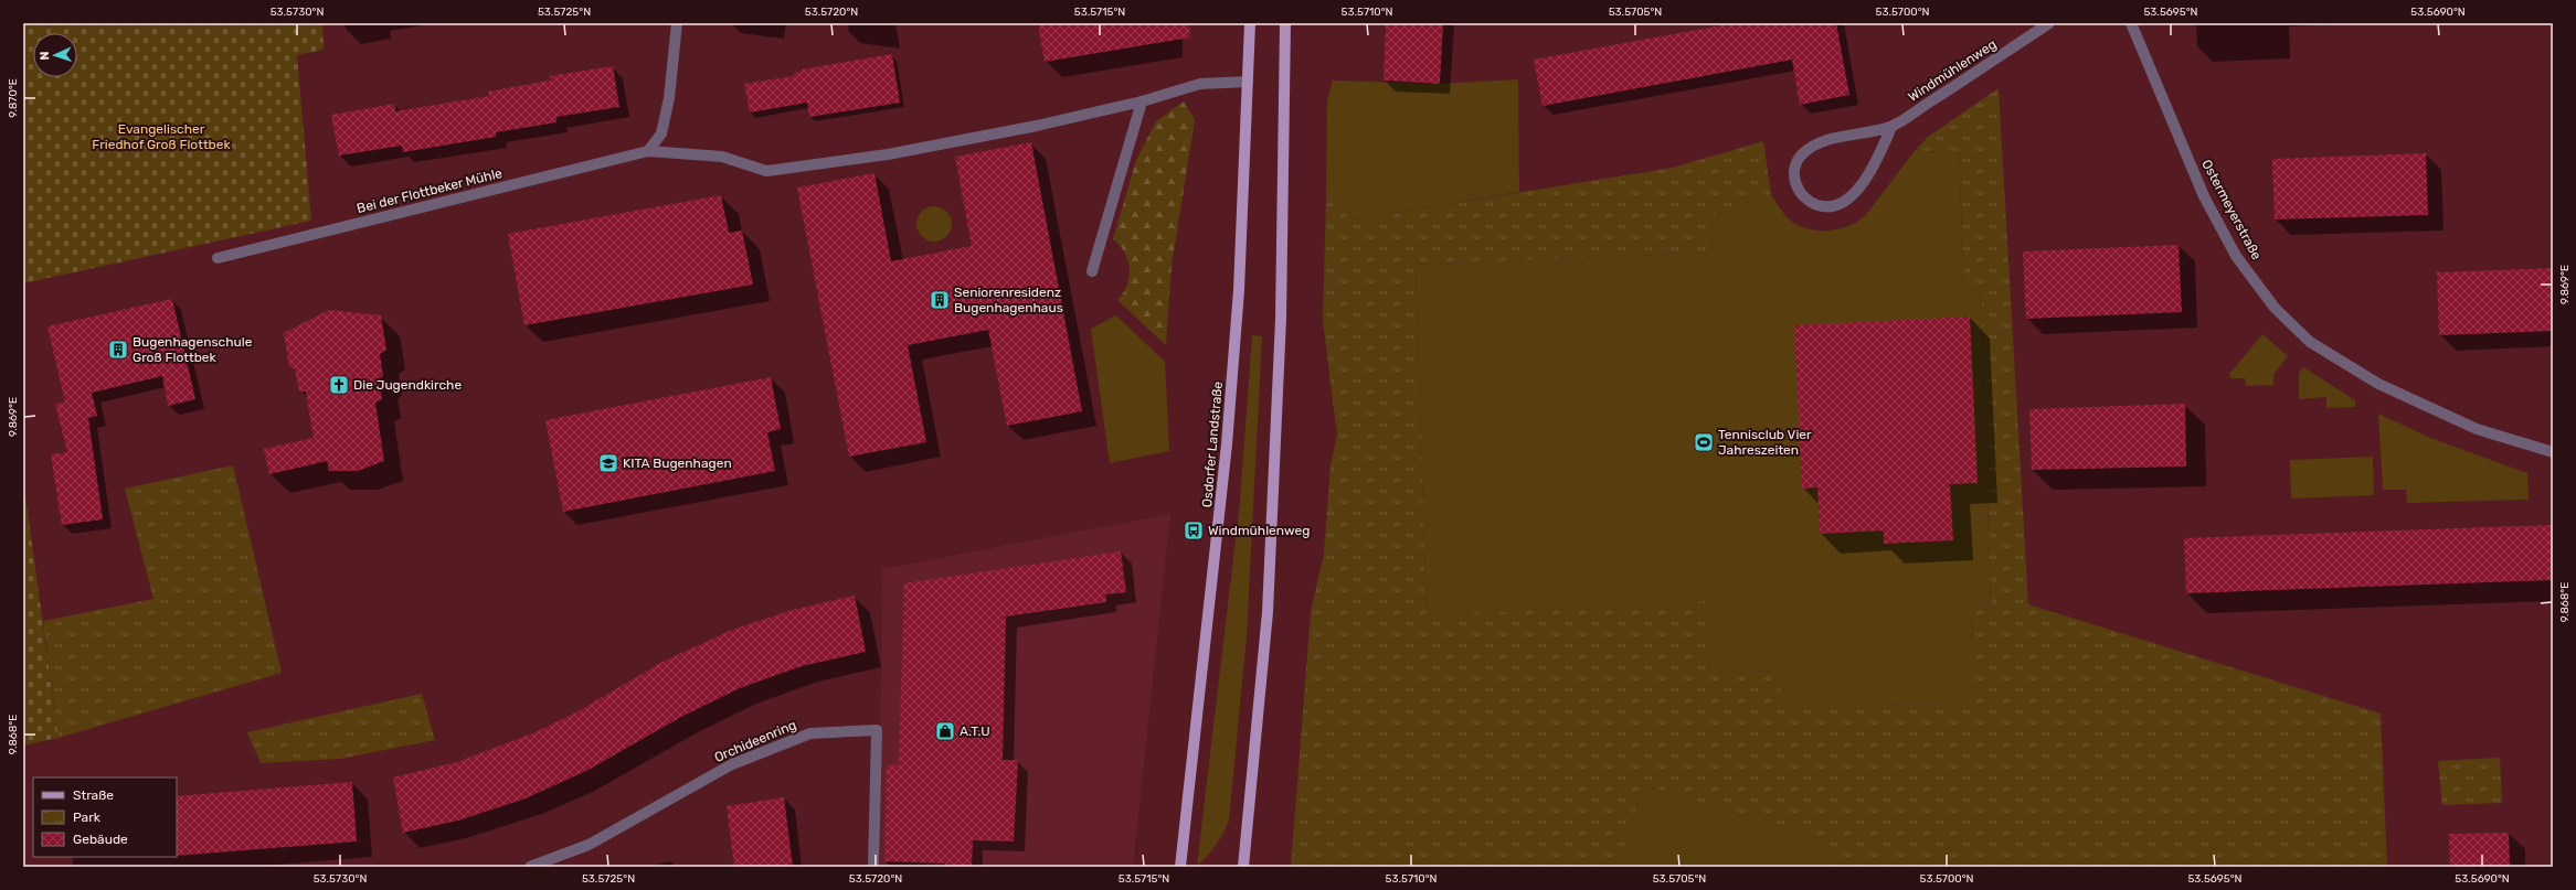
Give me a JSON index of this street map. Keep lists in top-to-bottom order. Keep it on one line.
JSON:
{"streets":{"main road":["Osdorfer Landstraße"],"street":["Windmühlenweg","Bei der Flottbeker Mühle","Ostermeyerstraße","Orchideenring"]},"crossings":[["Bei der Flottbeker Mühle","Osdorfer Landstraße"]],"parks":["Evangelischer Friedhof Groß Flottbek"],"places":{"building":["Seniorenresidenz Bugenhagenhaus","Bugenhagenschule Groß Flottbek"],"church":["Die Jugendkirche"],"sports":["Tennisclub Vier Jahreszeiten"],"school or university":["KITA Bugenhagen"],"bus stop":["Windmühlenweg"],"shop":["A.T.U"]},"legend":["Straße","Park","Gebäude"],"north":"left","coordinates":["53.5730°N","53.5725°N","53.5720°N","53.5715°N","53.5710°N","53.5705°N","53.5700°N","53.5695°N","53.5690°N","9.870°E","9.869°E","9.868°E"]}
